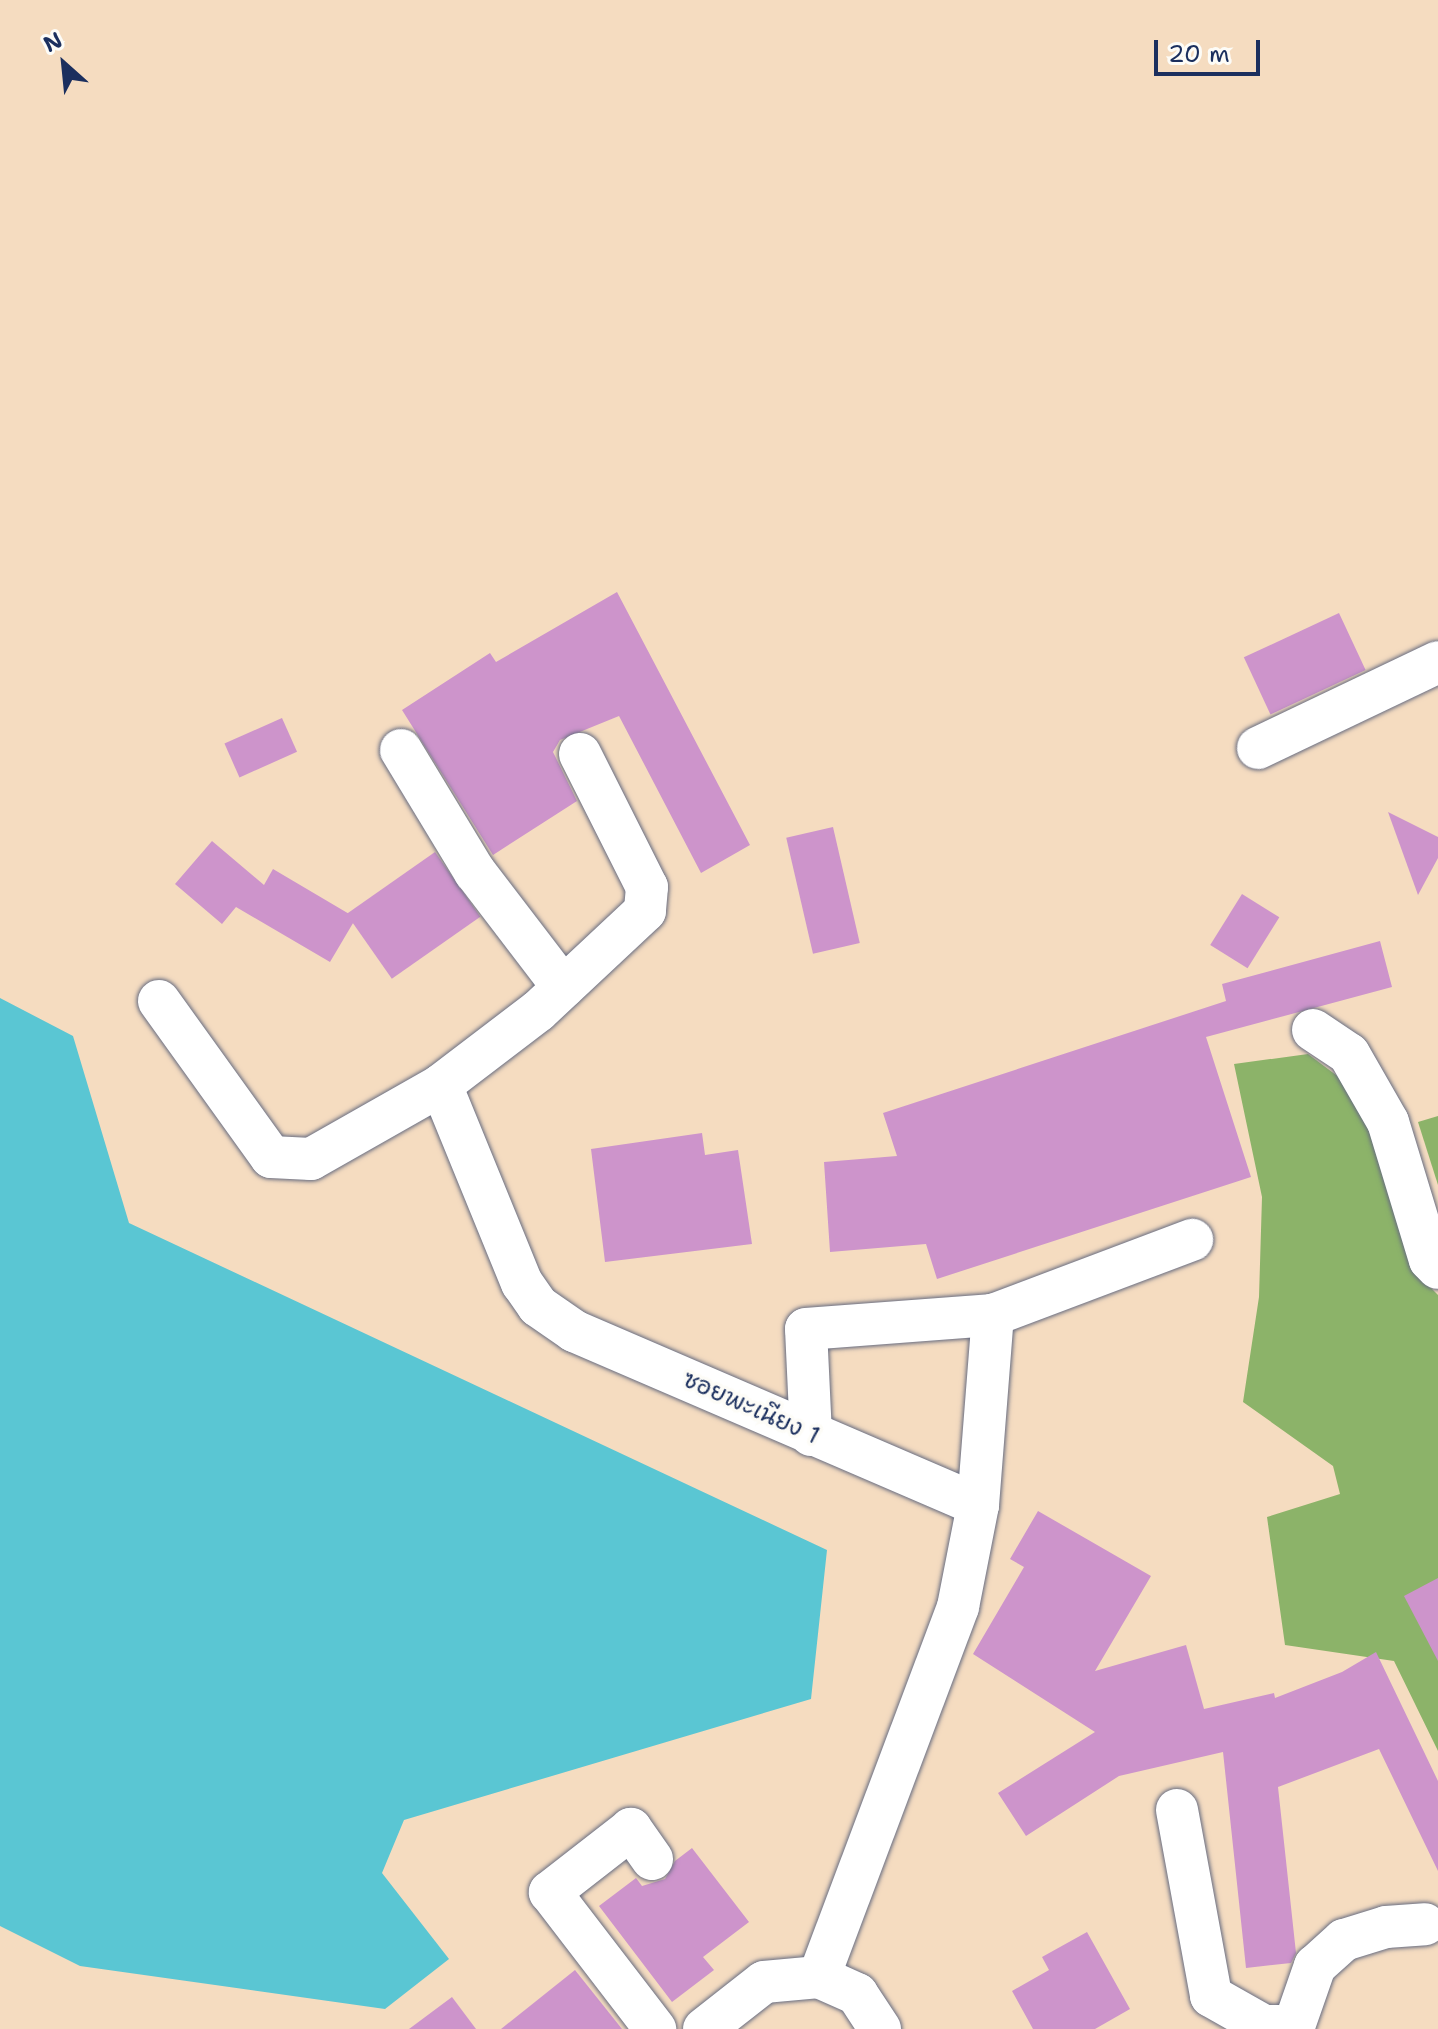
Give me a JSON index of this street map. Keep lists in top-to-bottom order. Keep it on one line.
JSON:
{"streets":{"street":["ซอยพะเนียง 1"]},"scale_bar":"20 m","north":"top left"}
